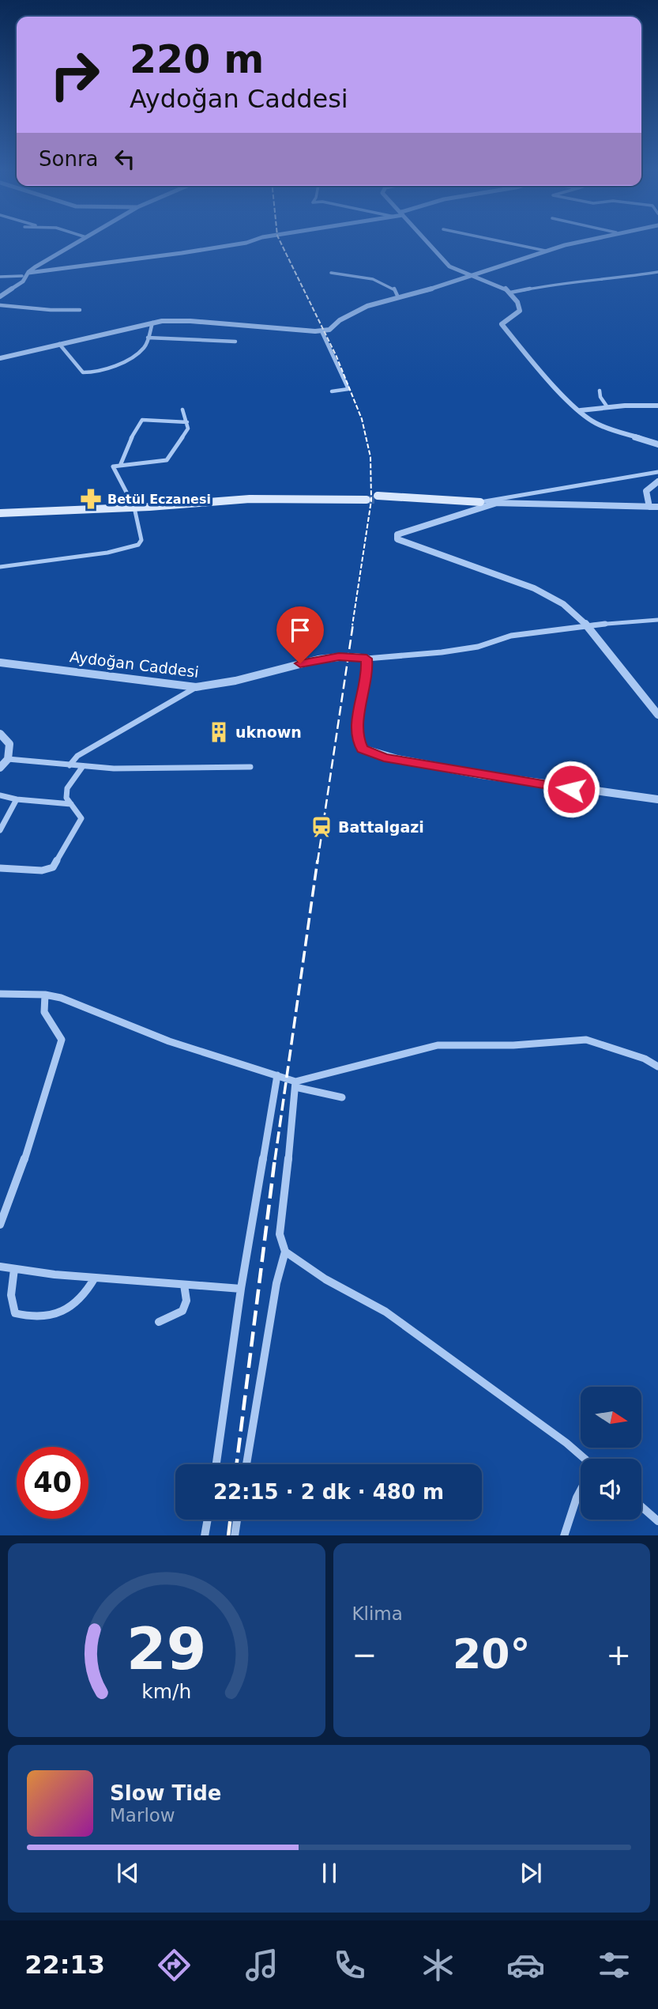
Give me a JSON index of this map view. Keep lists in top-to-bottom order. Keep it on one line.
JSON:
{"streets":{"street":["Aydoğan Caddesi"]},"places":{"pharmacy":["Betül Eczanesi"],"building":["uknown"],"station":["Battalgazi"]},"north":"right","page":{"turn":["220 m","Aydoğan Caddesi"],"then":"Sonra","limit":"40","trip":"22:15 · 2 dk · 480 m","tile":"Klima","heat":["−","20°","+"],"song":["Slow Tide","Marlow"],"tabs":"22:13","gauge":["29","km/h"]}}
